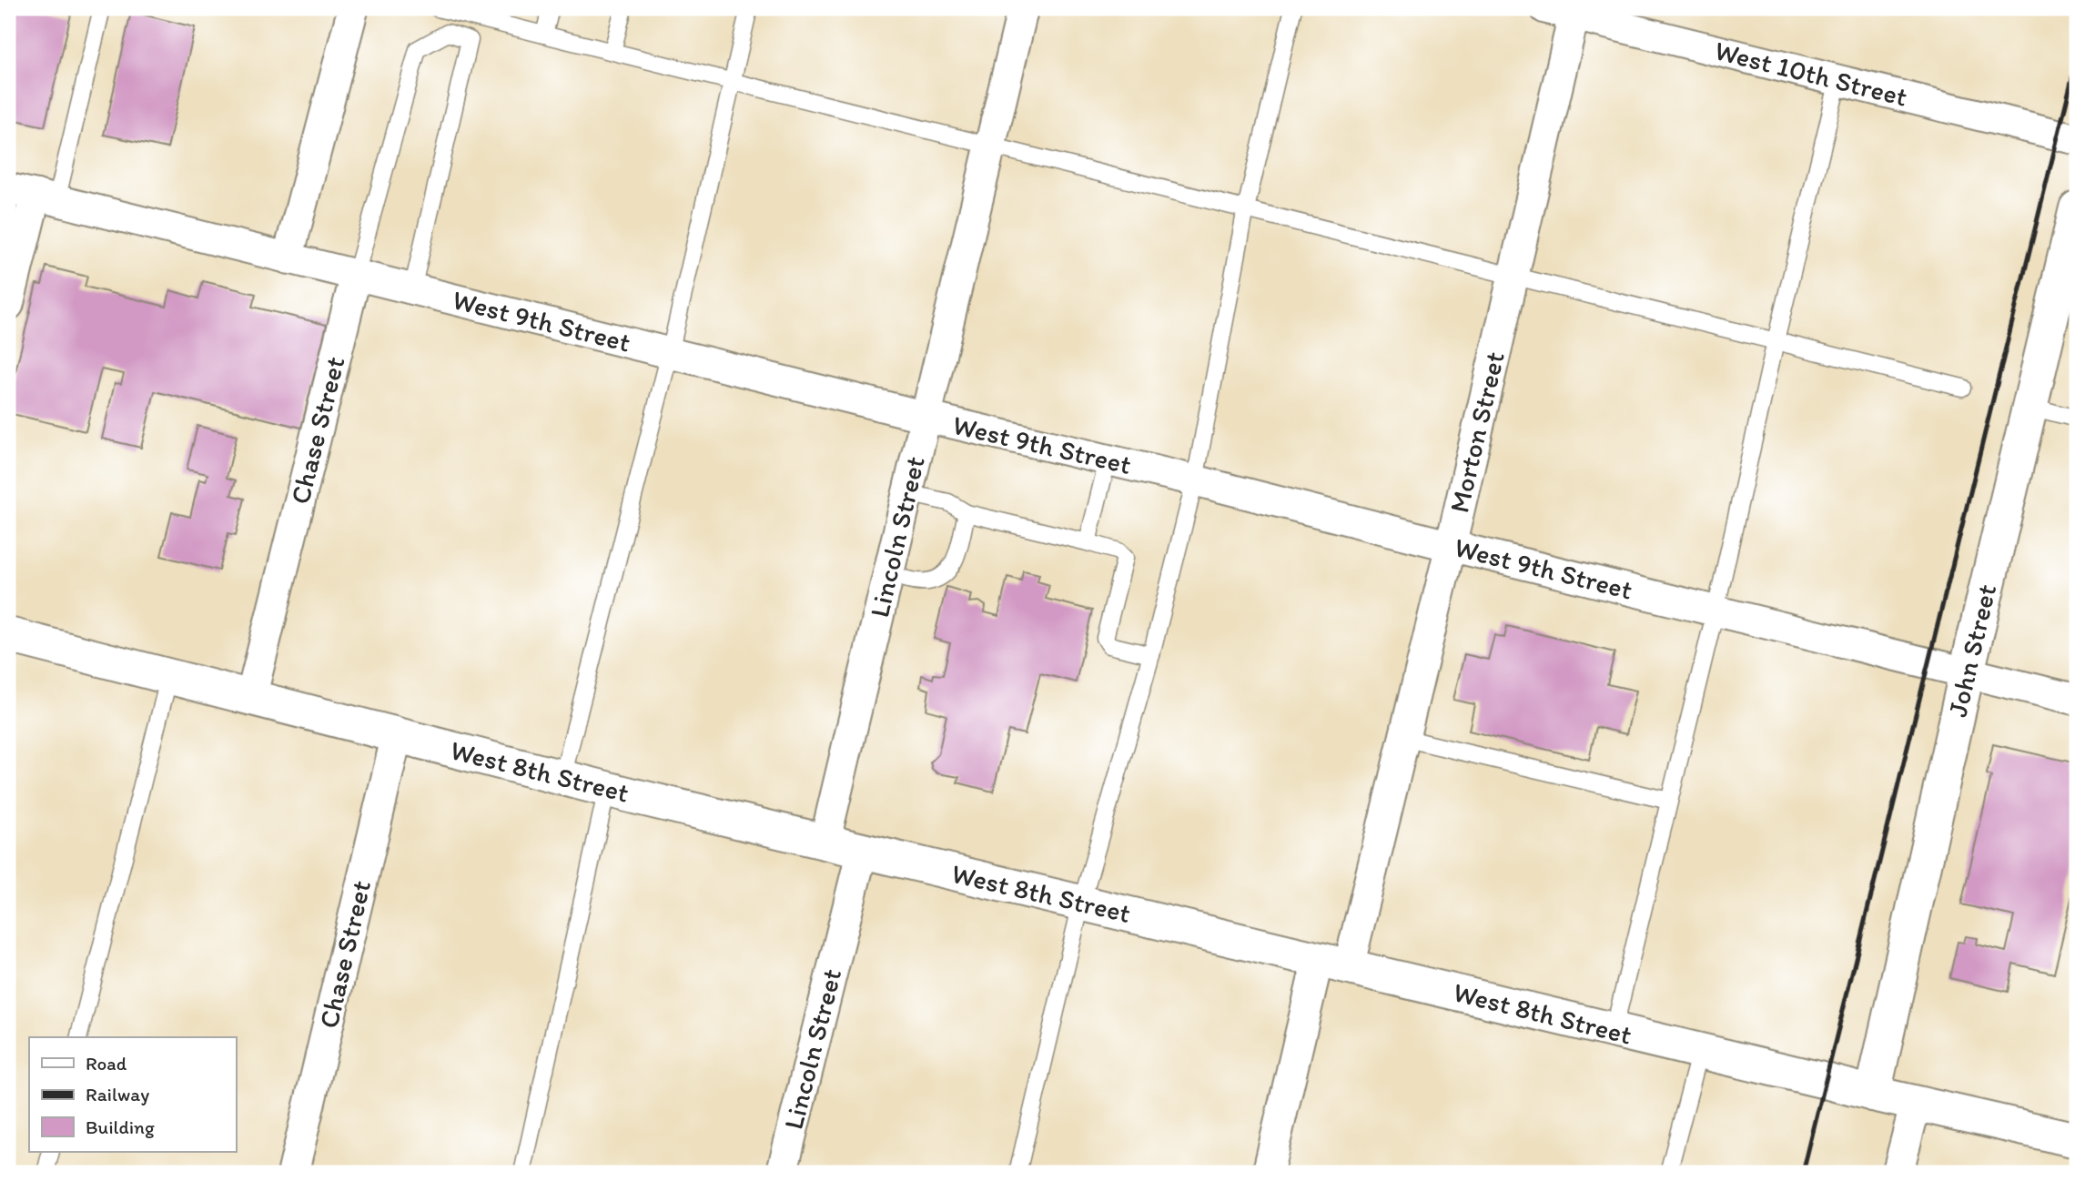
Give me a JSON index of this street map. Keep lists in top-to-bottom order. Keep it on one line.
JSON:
{"streets":{"street":["West 10th Street","West 9th Street","Chase Street","Morton Street","Lincoln Street","John Street","West 8th Street"]},"crossings":[["West 10th Street","Morton Street"],["West 9th Street","Chase Street"],["West 9th Street","Morton Street"],["West 9th Street","Lincoln Street"],["West 9th Street","John Street"],["Chase Street","West 8th Street"],["Morton Street","West 8th Street"],["Lincoln Street","West 8th Street"],["John Street","West 8th Street"]],"legend":["Road","Railway","Building"]}
